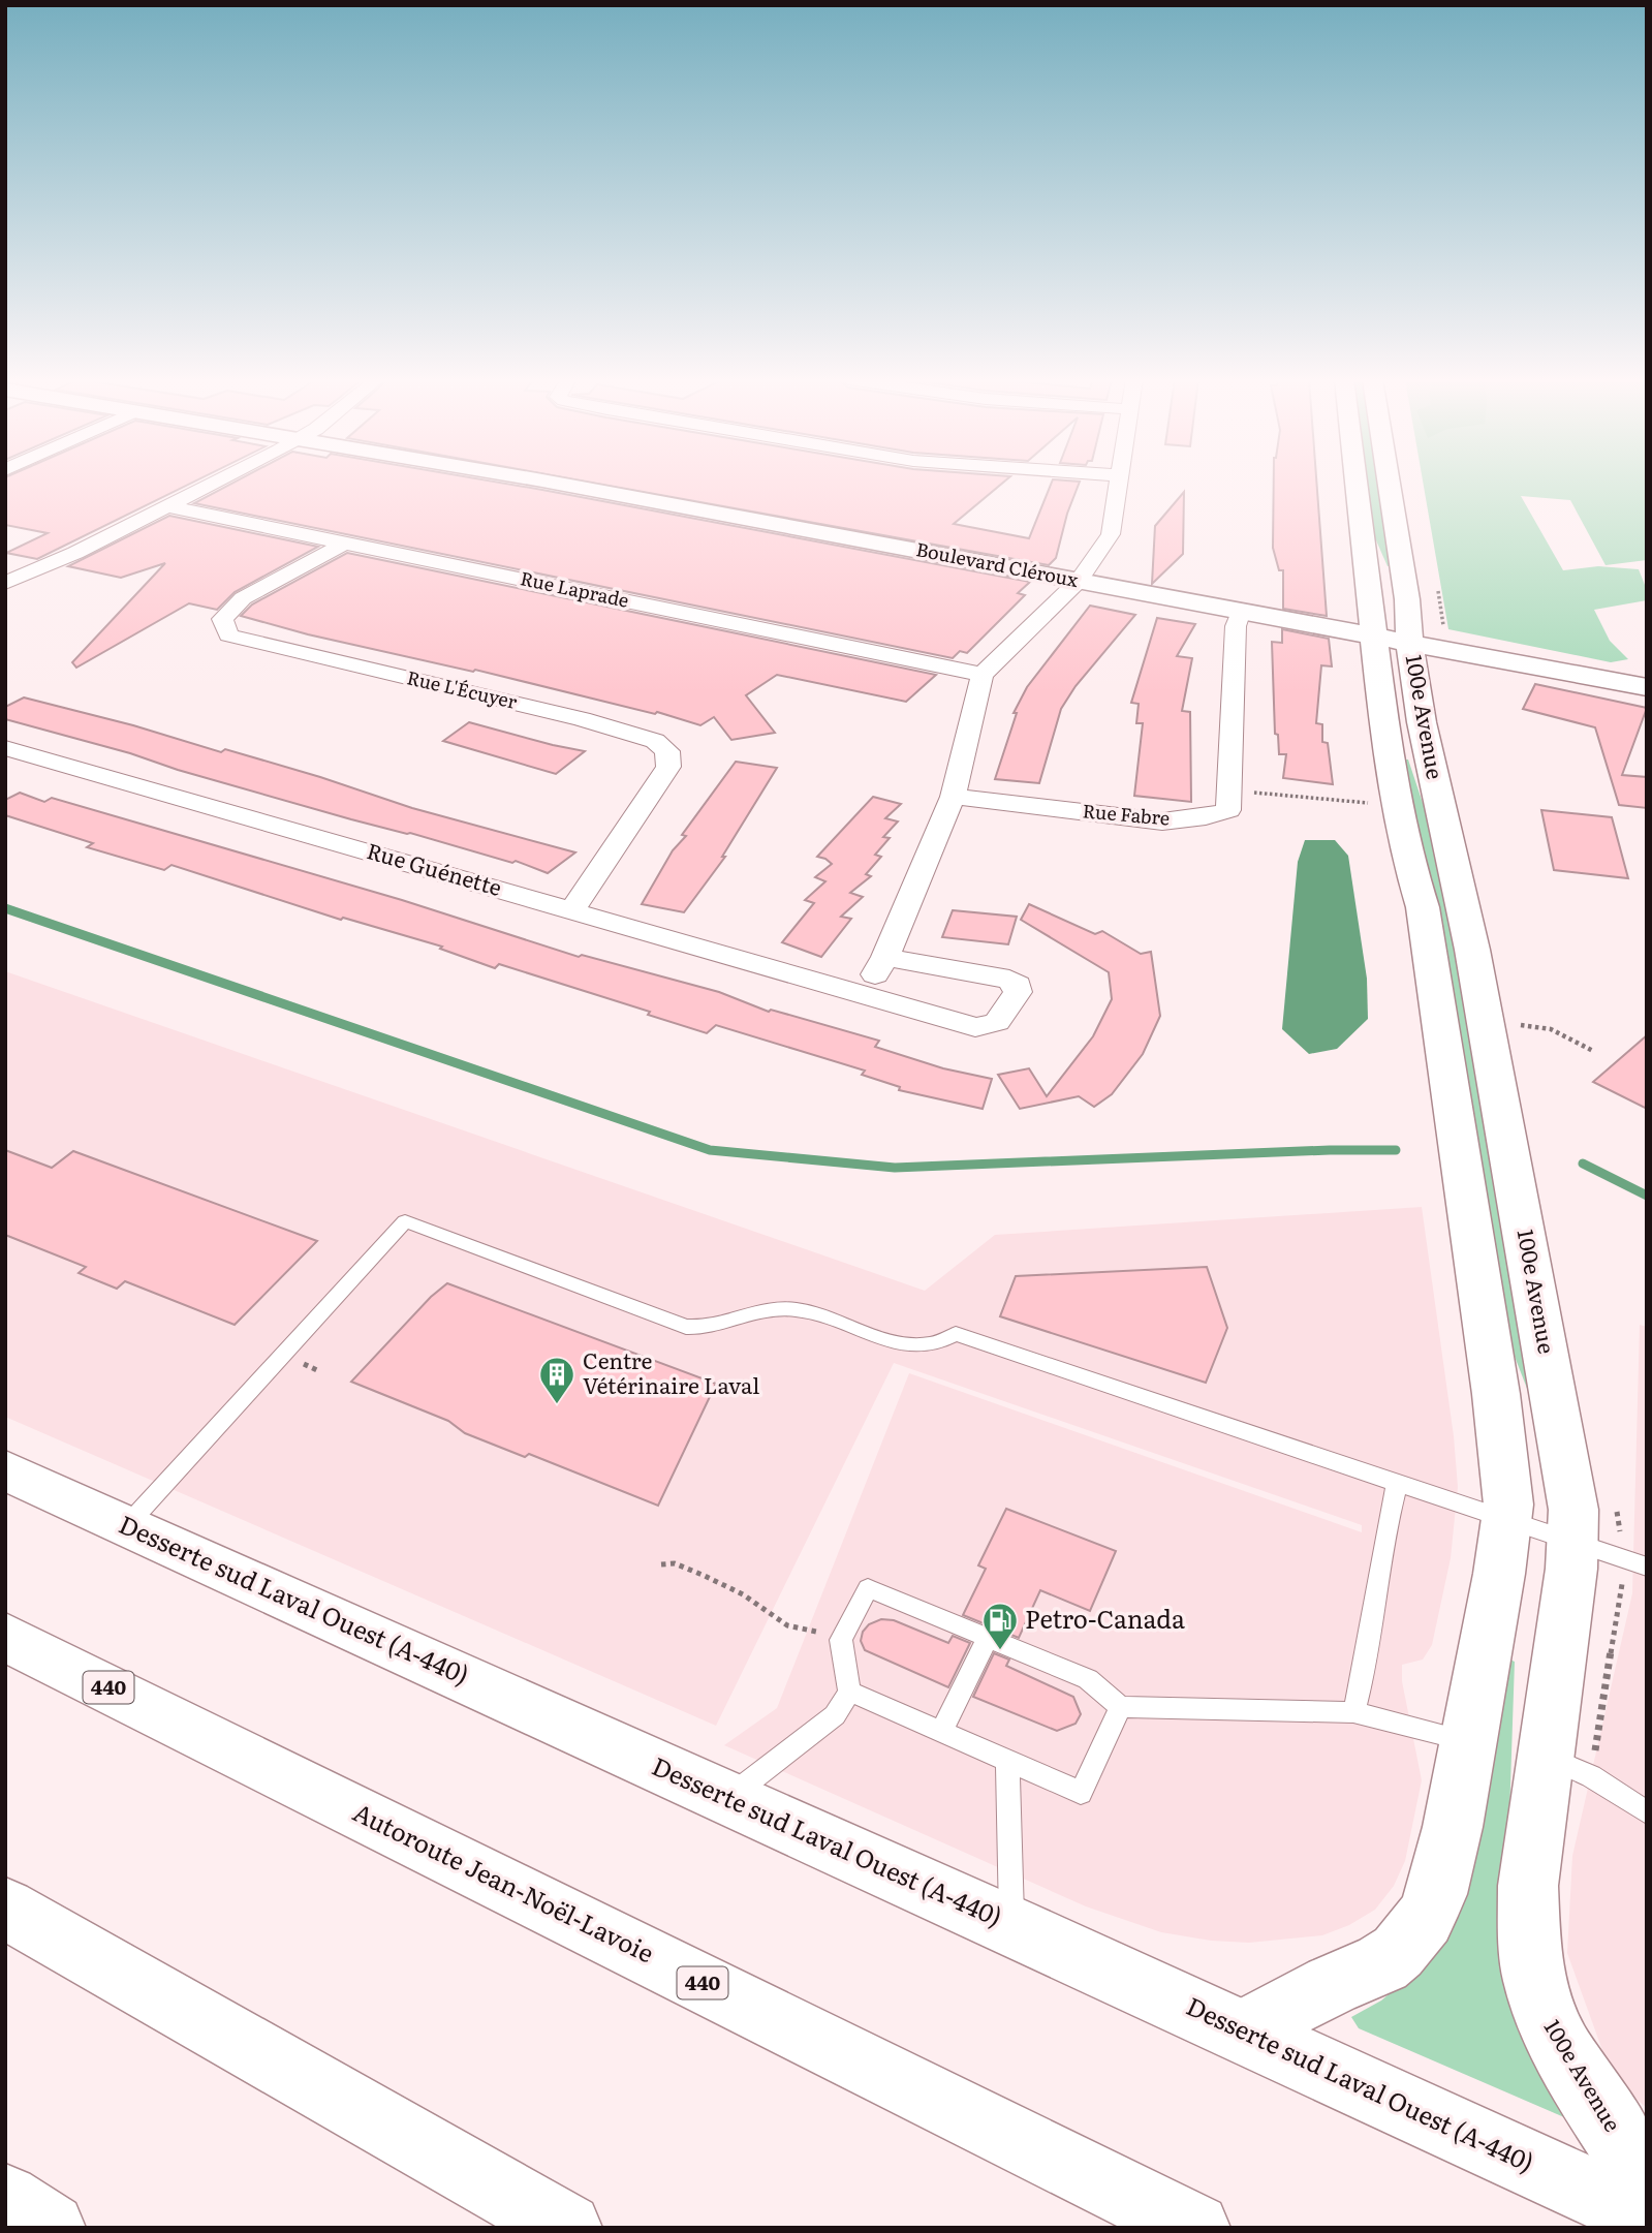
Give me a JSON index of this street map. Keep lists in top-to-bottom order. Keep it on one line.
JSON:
{"streets":{"main road":["Boulevard Cléroux","100e Avenue","Desserte sud Laval Ouest (A-440)","440","Autoroute Jean-Noël-Lavoie"],"street":["Rue Laprade","Rue L'Écuyer","Rue Fabre","Rue Guénette"]},"crossings":[["Boulevard Cléroux","100e Avenue"],["Boulevard Cléroux","Rue Fabre"],["Rue Laprade","Rue L'Écuyer"],["Rue L'Écuyer","Rue Guénette"],["100e Avenue","Desserte sud Laval Ouest (A-440)"]],"places":{"building":["Centre Vétérinaire Laval"],"fuel station":["Petro-Canada"]}}
